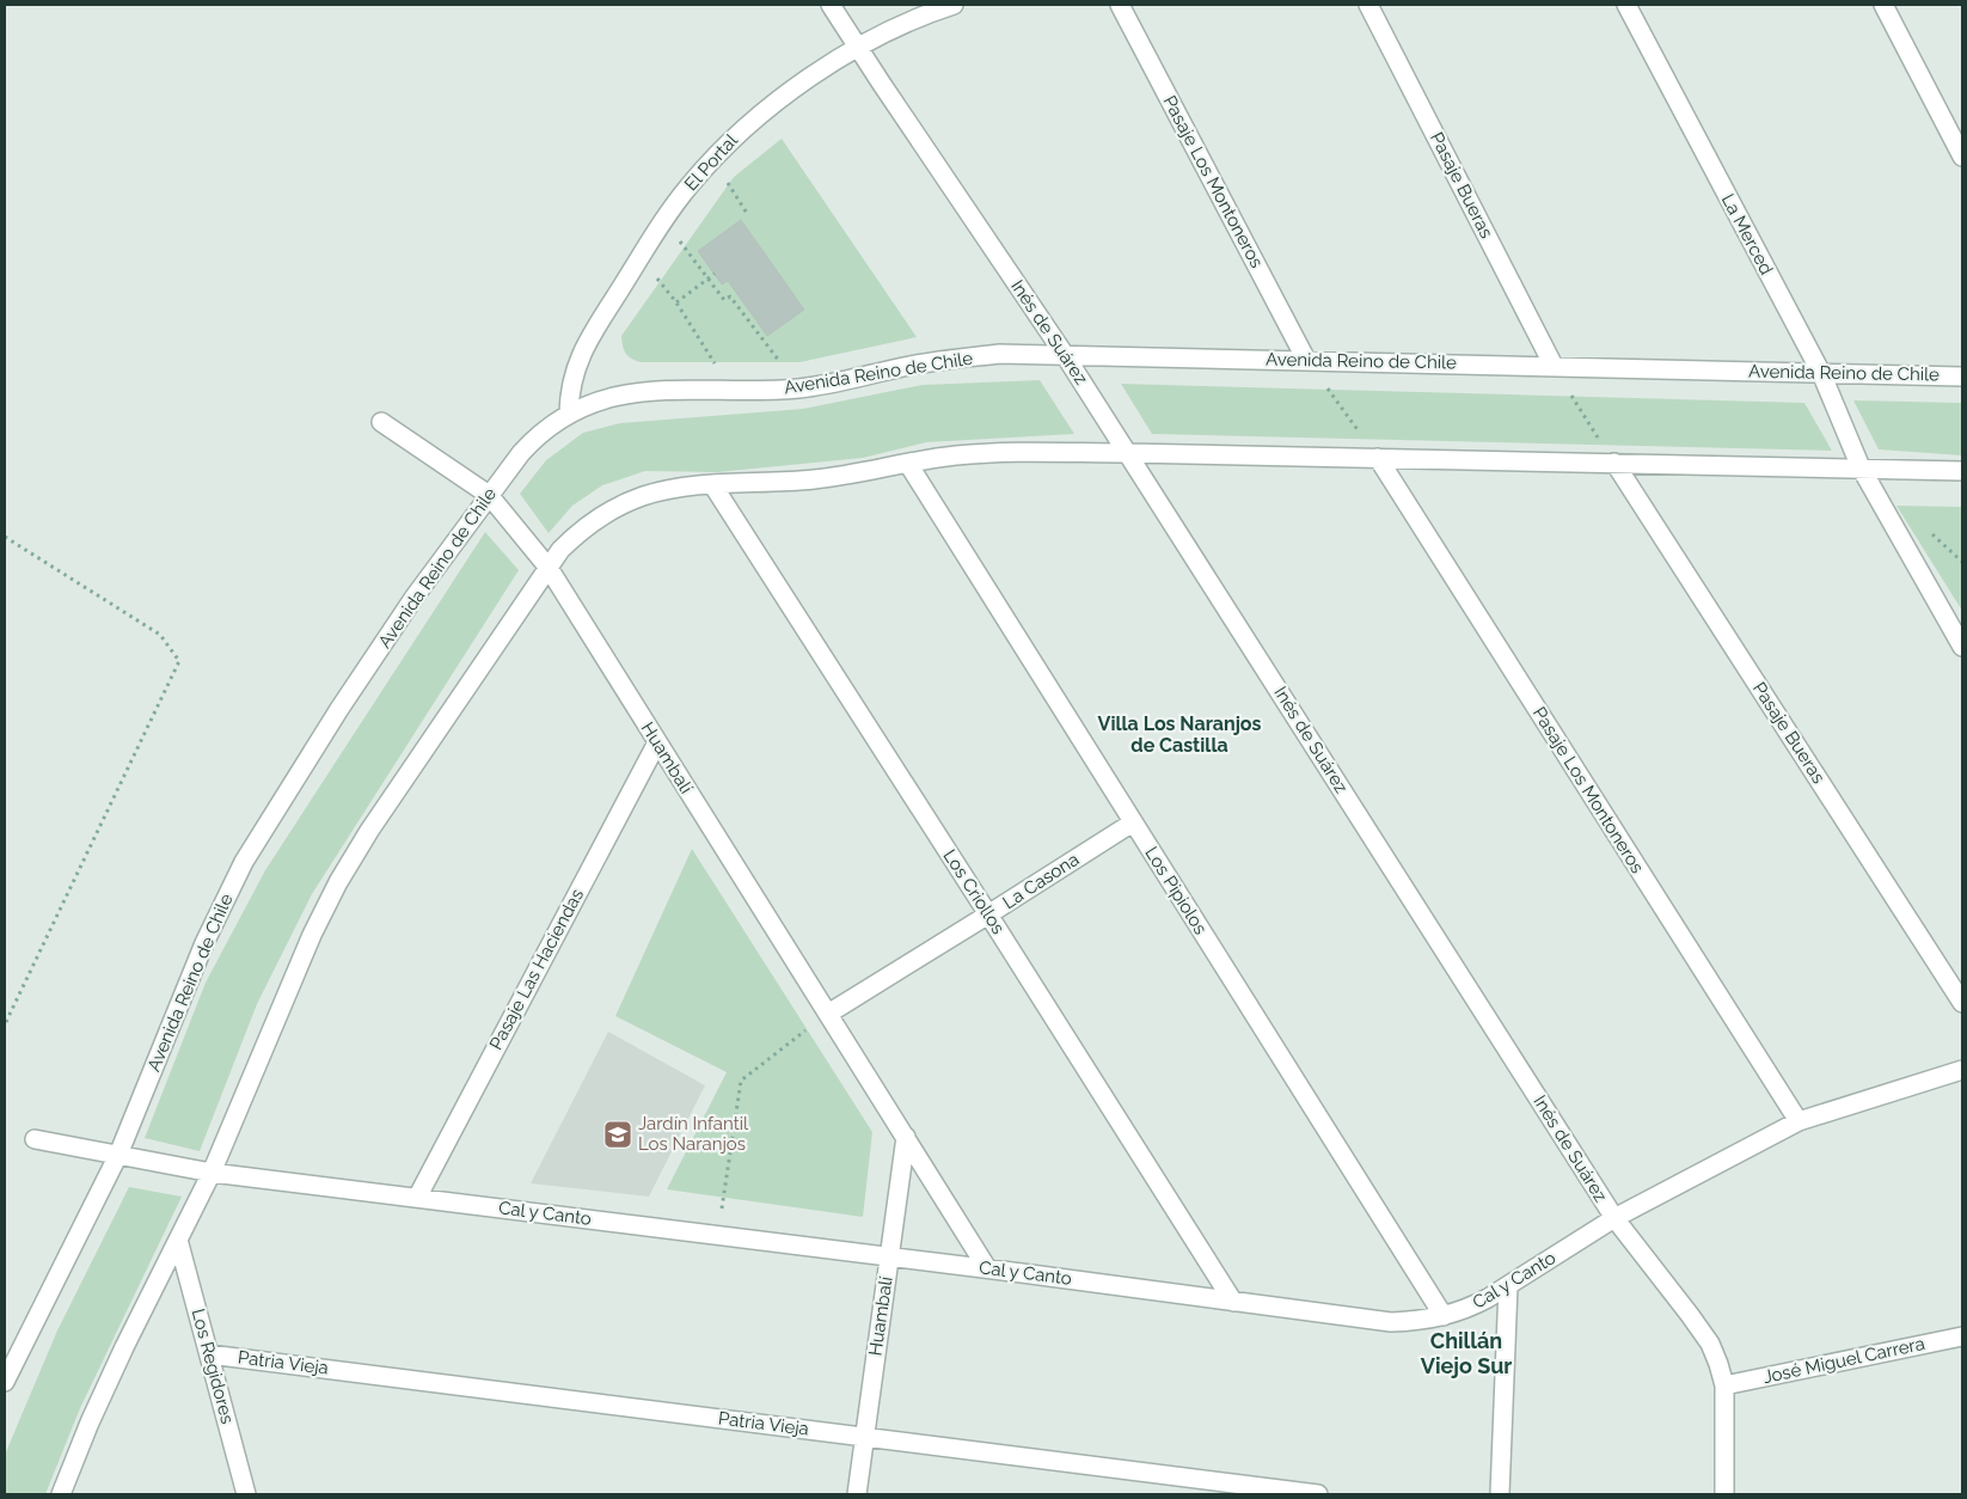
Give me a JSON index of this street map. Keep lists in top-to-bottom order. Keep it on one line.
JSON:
{"streets":{"street":["El Portal","Pasaje Los Montoneros","Pasaje Bueras","La Merced","Inés de Suárez","Avenida Reino de Chile","Huambalí","La Casona","Los Pipiolos","Los Criollos","Pasaje Las Haciendas","Cal y Canto","José Miguel Carrera","Patria Vieja","Los Regidores"]},"crossings":[["El Portal","Inés de Suárez"],["El Portal","Avenida Reino de Chile"],["Pasaje Los Montoneros","Avenida Reino de Chile"],["Pasaje Los Montoneros","Cal y Canto"],["Pasaje Bueras","Avenida Reino de Chile"],["La Merced","Avenida Reino de Chile"],["Inés de Suárez","Avenida Reino de Chile"],["Inés de Suárez","Cal y Canto"],["Inés de Suárez","José Miguel Carrera"],["Avenida Reino de Chile","Huambalí"],["Avenida Reino de Chile","Cal y Canto"],["Huambalí","La Casona"],["Huambalí","Pasaje Las Haciendas"],["Huambalí","Cal y Canto"],["Huambalí","Patria Vieja"],["La Casona","Los Pipiolos"],["La Casona","Los Criollos"],["Los Pipiolos","Cal y Canto"],["Los Criollos","Cal y Canto"],["Pasaje Las Haciendas","Cal y Canto"],["Patria Vieja","Los Regidores"]],"districts":["Villa Los Naranjos de Castilla","Chillán Viejo Sur"],"places":{"school or university":["Jardín Infantil Los Naranjos"]}}
